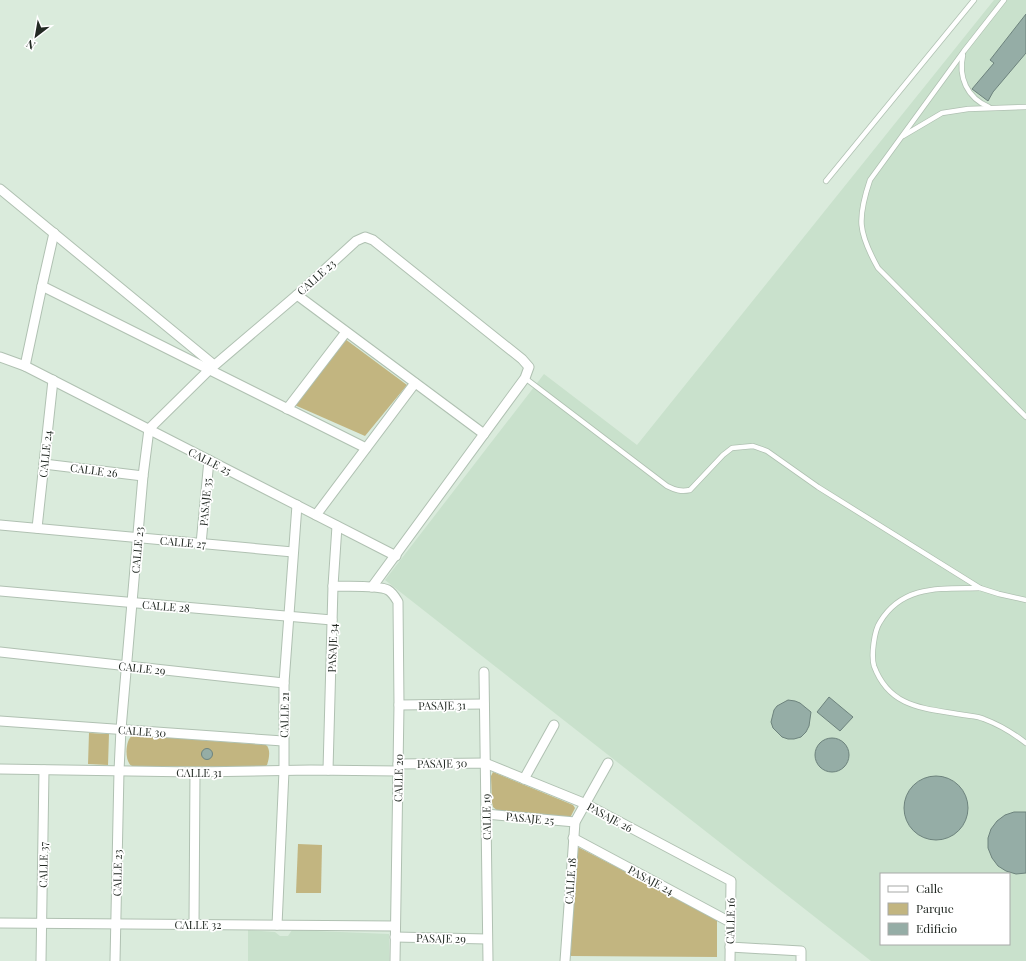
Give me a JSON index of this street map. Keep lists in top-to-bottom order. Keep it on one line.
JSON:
{"streets":{"street":["CALLE 23","CALLE 24","CALLE 25","CALLE 26","PASAJE 35","CALLE 27","CALLE 28","PASAJE 34","CALLE 29","PASAJE 31","CALLE 21","CALLE 30","PASAJE 30","CALLE 31","CALLE 20","CALLE 19","PASAJE 26","PASAJE 25","CALLE 37","PASAJE 24","CALLE 18","CALLE 16","CALLE 32","PASAJE 29"]},"crossings":[["CALLE 23","CALLE 25"],["CALLE 23","CALLE 26"],["CALLE 23","CALLE 27"],["CALLE 23","CALLE 28"],["CALLE 23","CALLE 29"],["CALLE 23","CALLE 30"],["CALLE 23","CALLE 31"],["CALLE 23","CALLE 32"],["CALLE 24","CALLE 25"],["CALLE 24","CALLE 26"],["CALLE 24","CALLE 27"],["CALLE 25","PASAJE 35"],["CALLE 25","PASAJE 34"],["CALLE 25","CALLE 21"],["PASAJE 35","CALLE 27"],["CALLE 27","CALLE 21"],["CALLE 28","PASAJE 34"],["CALLE 28","CALLE 21"],["PASAJE 34","CALLE 31"],["CALLE 29","CALLE 21"],["PASAJE 31","CALLE 20"],["PASAJE 31","CALLE 19"],["CALLE 21","CALLE 30"],["CALLE 21","CALLE 31"],["CALLE 21","CALLE 32"],["PASAJE 30","CALLE 31"],["PASAJE 30","CALLE 20"],["PASAJE 30","CALLE 19"],["PASAJE 30","PASAJE 26"],["CALLE 31","CALLE 20"],["CALLE 31","CALLE 37"],["CALLE 20","CALLE 32"],["CALLE 20","PASAJE 29"],["CALLE 19","PASAJE 26"],["CALLE 19","PASAJE 25"],["CALLE 19","PASAJE 29"],["PASAJE 26","CALLE 18"],["PASAJE 26","CALLE 16"],["PASAJE 25","CALLE 18"],["CALLE 37","CALLE 32"],["PASAJE 24","CALLE 18"],["PASAJE 24","CALLE 16"]],"legend":["Calle","Parque","Edificio"],"north":"bottom left"}
